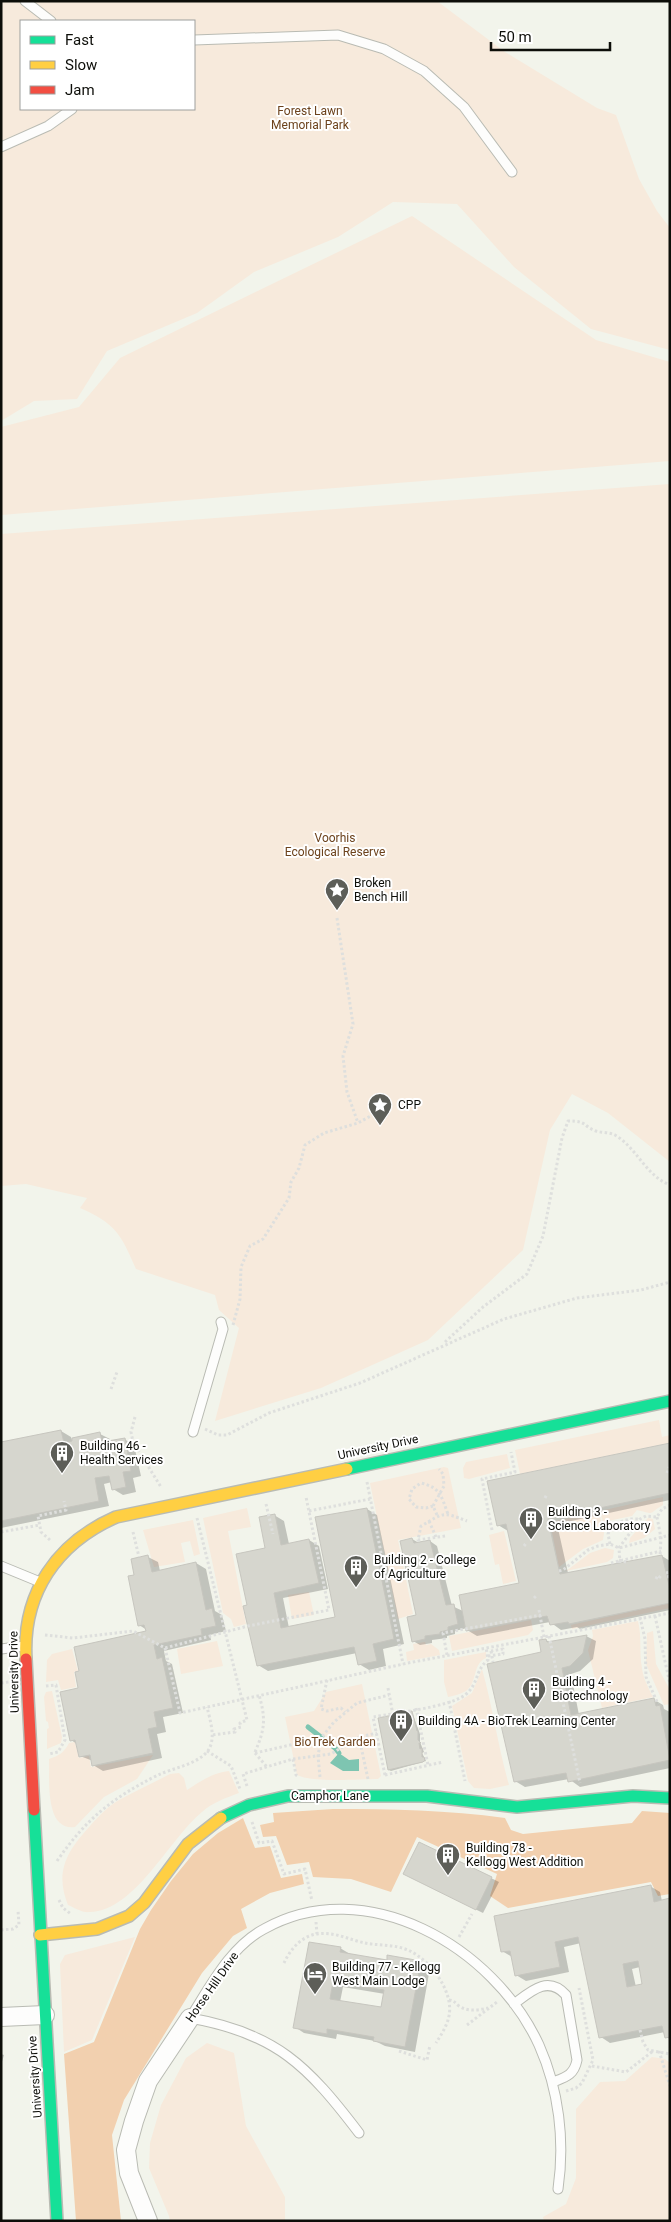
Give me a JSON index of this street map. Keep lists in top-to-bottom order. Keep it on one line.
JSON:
{"streets":{"street":["University Drive","Camphor Lane","Horse Hill Drive"]},"crossings":[["University Drive","Camphor Lane"]],"parks":["Forest Lawn Memorial Park","Voorhis Ecological Reserve","BioTrek Garden"],"places":{"place":["Broken Bench Hill","CPP"],"building":["Building 46 - Health Services","Building 3 - Science Laboratory","Building 2 - College of Agriculture","Building 4 - Biotechnology","Building 4A - BioTrek Learning Center","Building 78 - Kellogg West Addition"],"hotel":["Building 77 - Kellogg West Main Lodge"]},"legend":["Fast","Slow","Jam"],"scale_bar":"50 m"}
